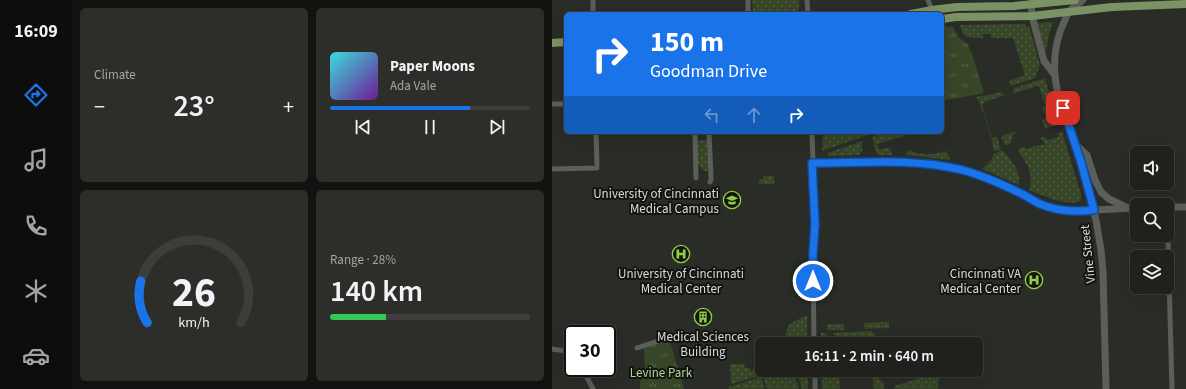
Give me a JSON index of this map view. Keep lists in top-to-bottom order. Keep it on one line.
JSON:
{"streets":{"main road":["Vine Street"]},"parks":["Levine Park"],"places":{"school or university":["University of Cincinnati Medical Campus"],"hospital":["University of Cincinnati Medical Center","Cincinnati VA Medical Center"],"building":["Medical Sciences Building"]},"page":{"tabs":"16:09","tile":["Climate",["Range · 28%","140 km"]],"turn":["150 m","Goodman Drive"],"song":["Paper Moons","Ada Vale"],"heat":["−","23°","+"],"limit":"30","trip":"16:11 · 2 min · 640 m","gauge":["26","km/h"]}}
